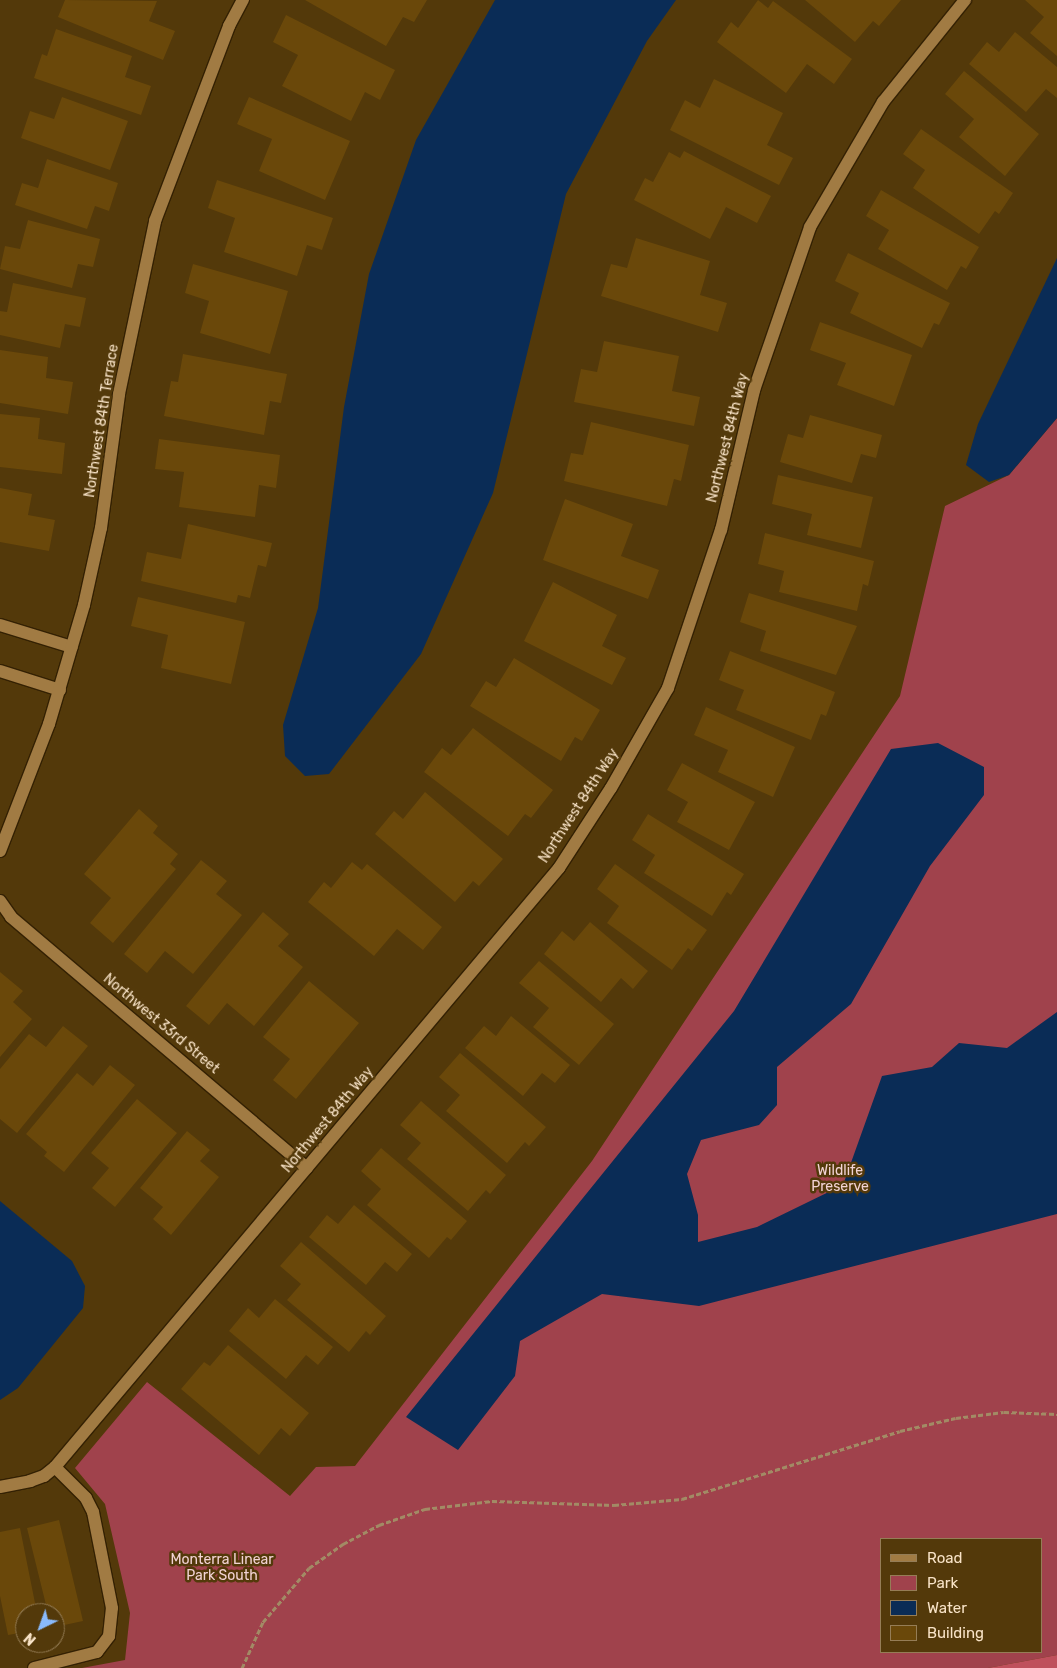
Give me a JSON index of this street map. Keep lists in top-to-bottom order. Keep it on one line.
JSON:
{"streets":{"street":["Northwest 84th Terrace","Northwest 84th Way","Northwest 33rd Street"]},"crossings":[["Northwest 84th Way","Northwest 33rd Street"]],"parks":["Wildlife Preserve","Monterra Linear Park South"],"legend":["Road","Park","Water","Building"],"north":"bottom left"}
